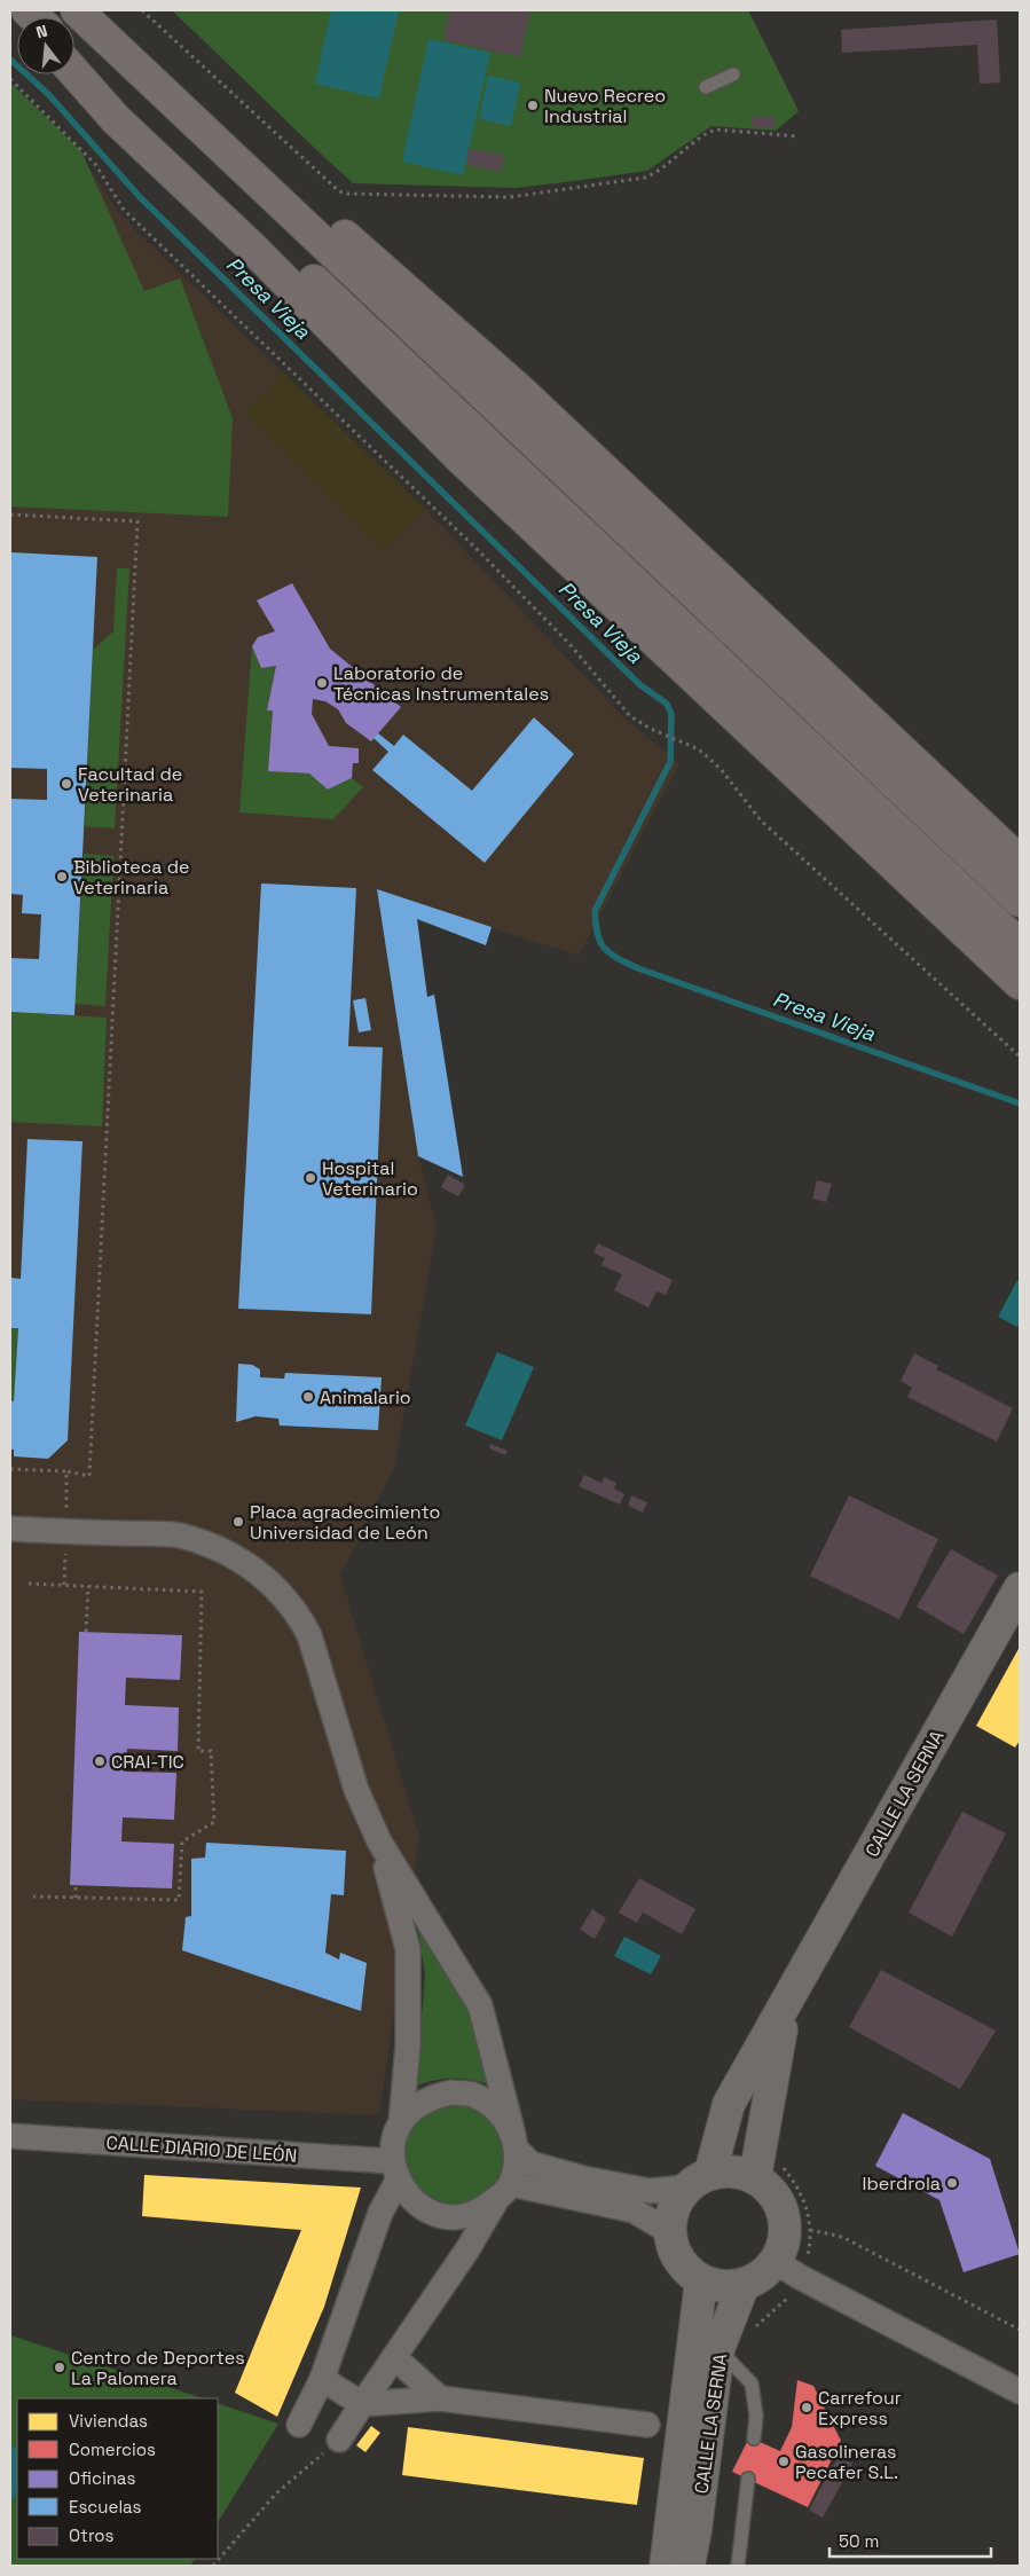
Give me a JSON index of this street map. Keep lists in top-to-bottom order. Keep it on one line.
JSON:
{"streets":{"street":["CALLE LA SERNA","CALLE DIARIO DE LEÓN"]},"water":["Presa Vieja"],"places":["Nuevo Recreo Industrial","Laboratorio de Técnicas Instrumentales","Facultad de Veterinaria","Biblioteca de Veterinaria","Hospital Veterinario","Animalario","Placa agradecimiento Universidad de León","CRAI-TIC","Iberdrola","Centro de Deportes La Palomera","Carrefour Express","Gasolineras Pecafer S.L."],"legend":["Viviendas","Comercios","Oficinas","Escuelas","Otros"],"scale_bar":"50 m","north":"top"}
